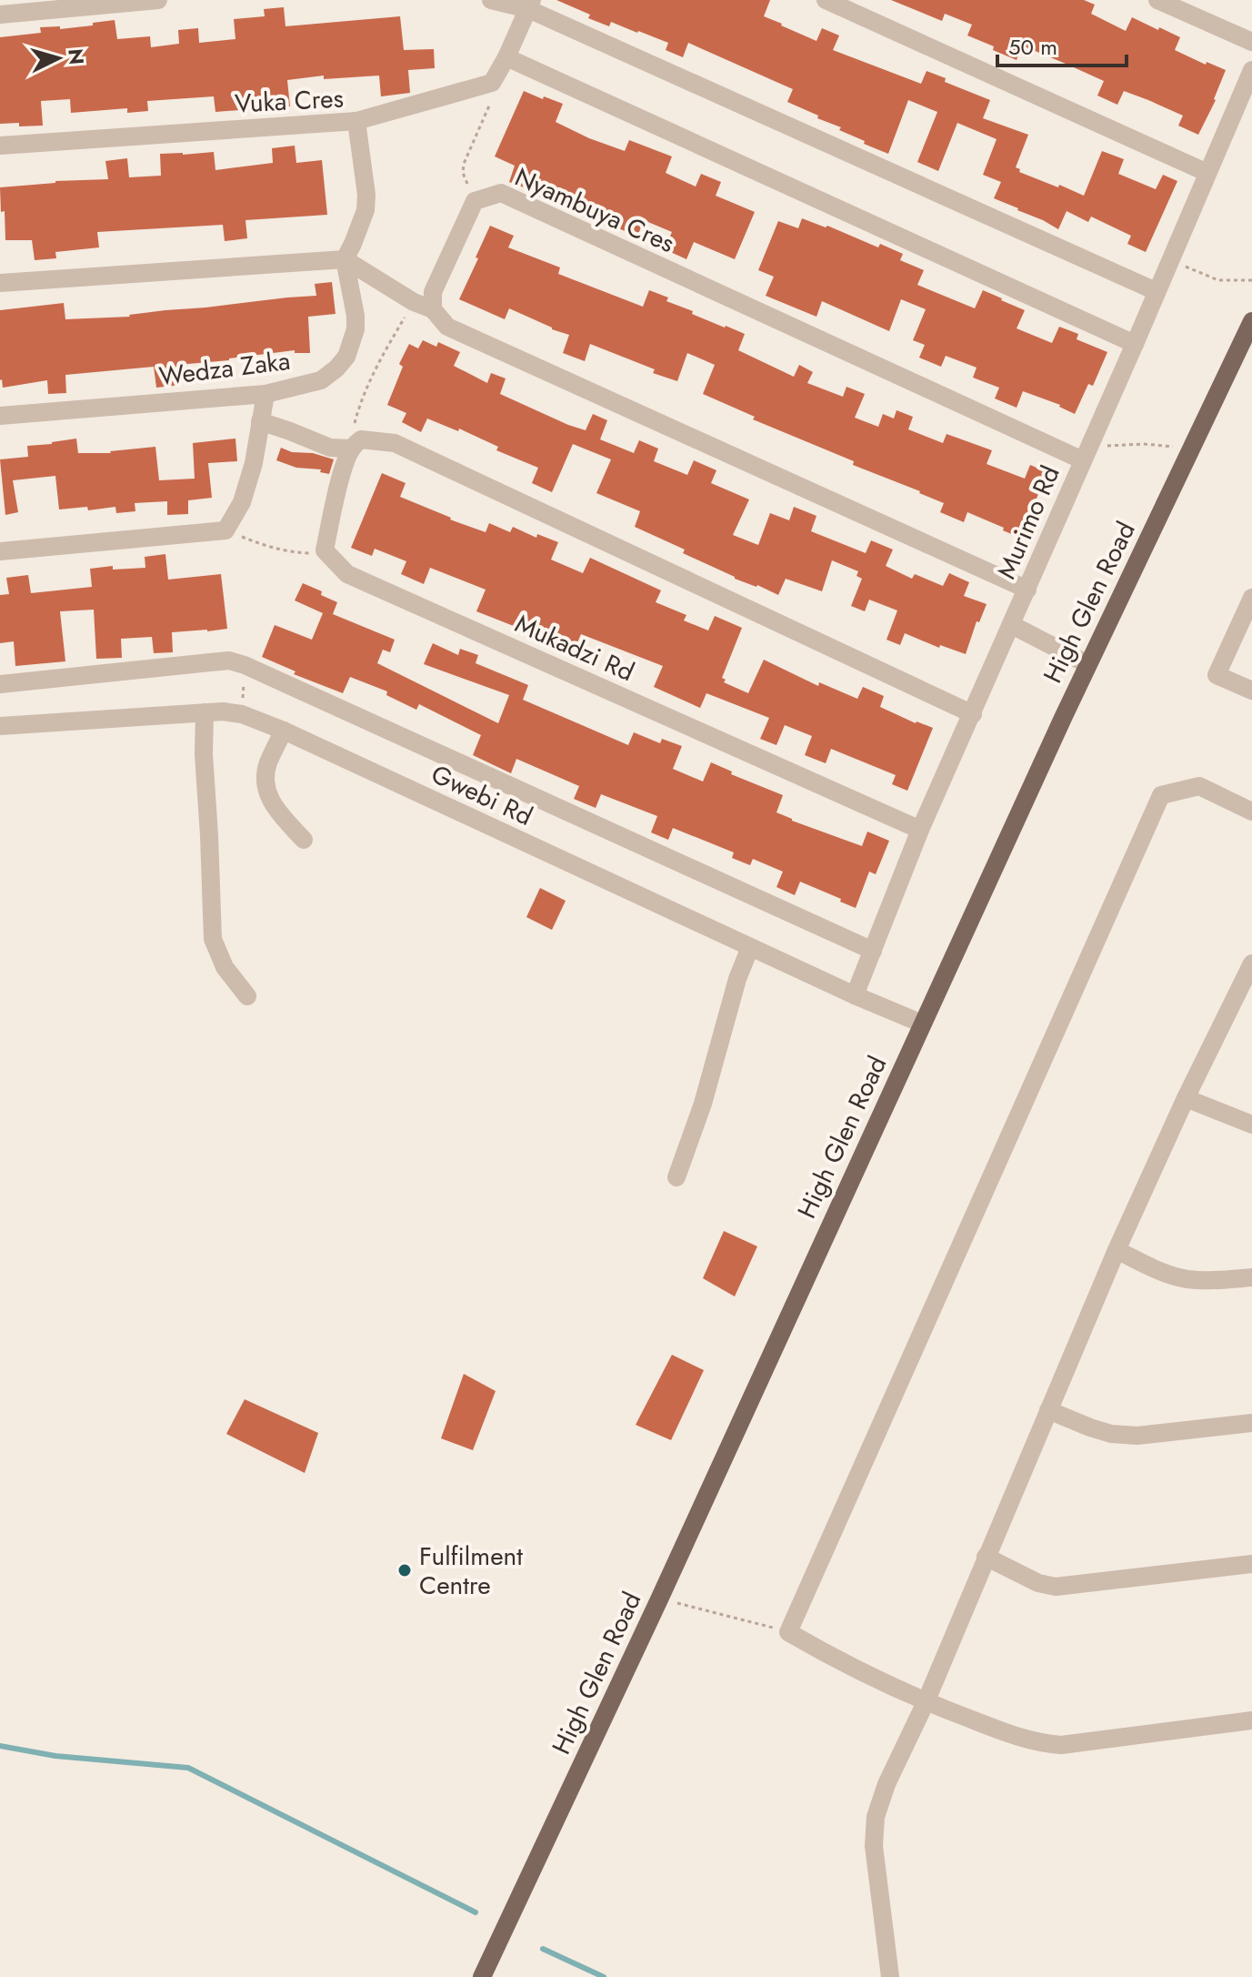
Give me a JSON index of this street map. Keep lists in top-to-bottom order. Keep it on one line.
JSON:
{"streets":{"main road":["High Glen Road"],"street":["Vuka Cres","Nyambuya Cres","Wedza Zaka","Murimo Rd","Mukadzi Rd","Gwebi Rd"]},"crossings":[["Vuka Cres","Wedza Zaka"],["Nyambuya Cres","Murimo Rd"],["Murimo Rd","Mukadzi Rd"],["Murimo Rd","Gwebi Rd"],["High Glen Road","Gwebi Rd"]],"places":["Fulfilment Centre"],"scale_bar":"50 m","north":"right"}
